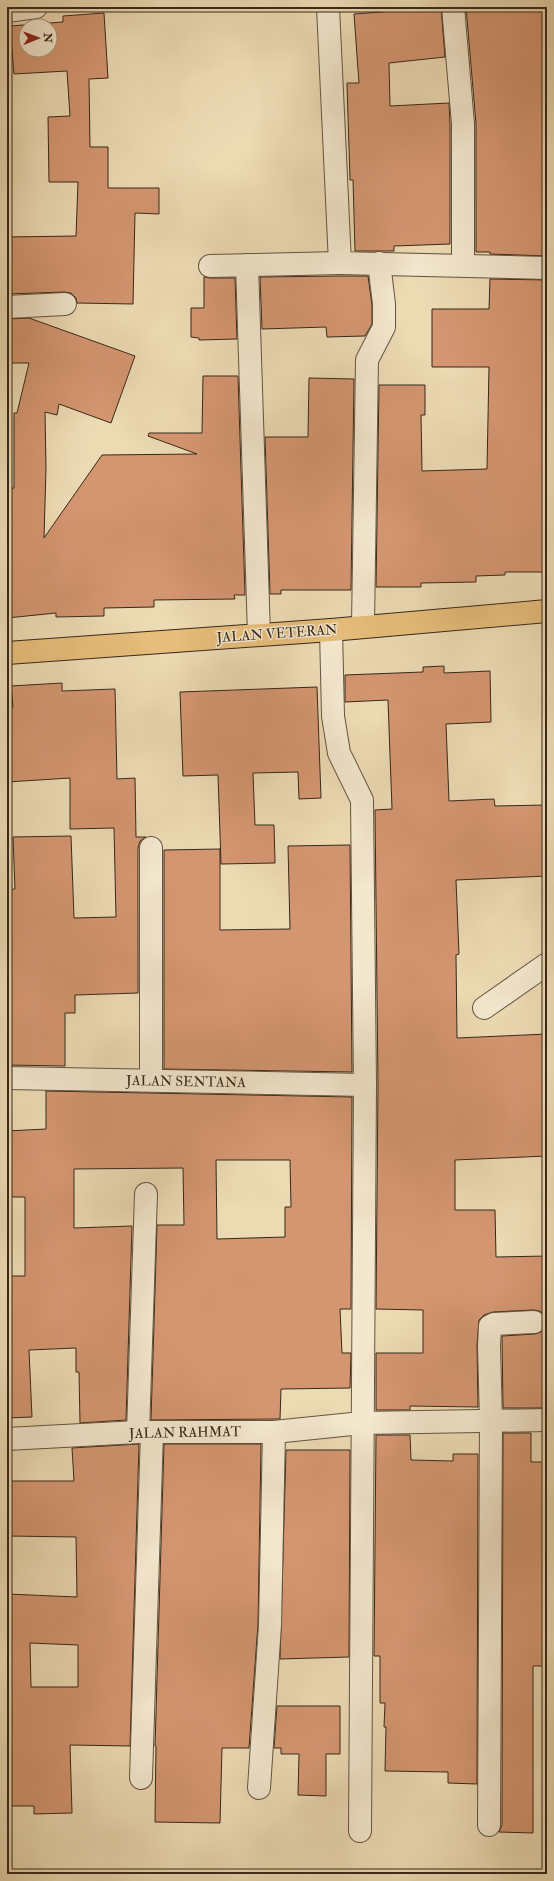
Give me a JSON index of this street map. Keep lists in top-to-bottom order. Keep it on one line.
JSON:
{"streets":{"main road":["JALAN VETERAN"],"street":["JALAN SENTANA","JALAN RAHMAT"]},"north":"right"}
